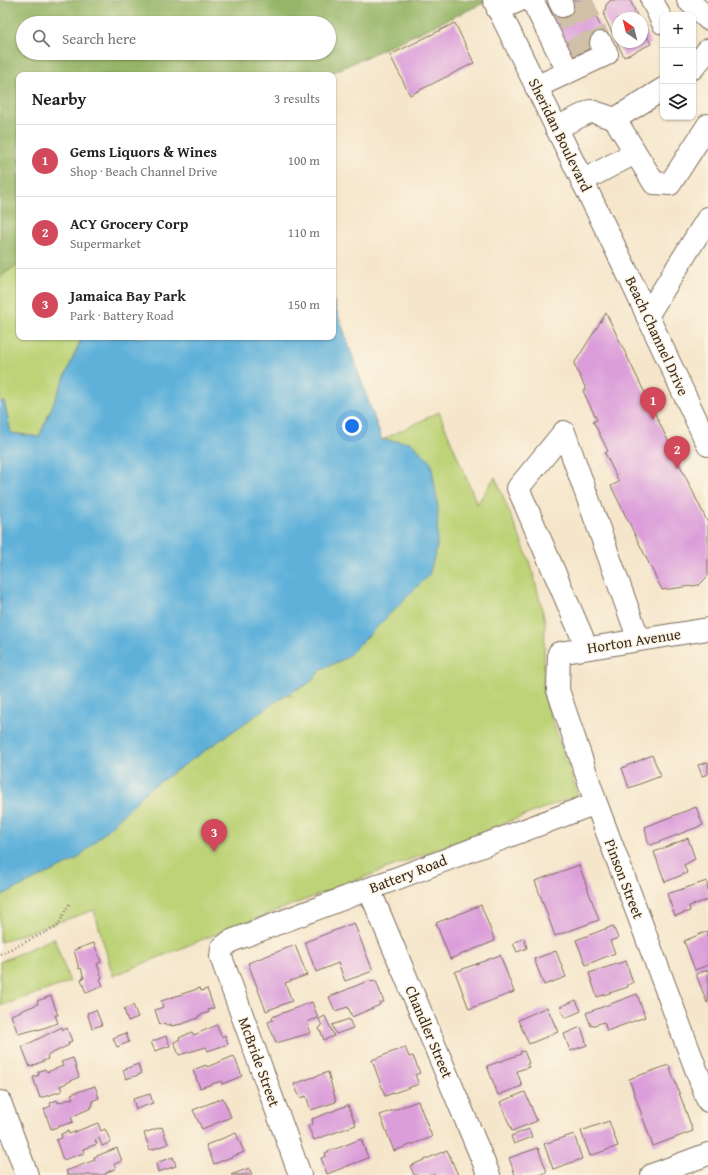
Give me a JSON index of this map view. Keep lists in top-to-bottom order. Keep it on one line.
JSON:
{"streets":{"street":["Sheridan Boulevard","Beach Channel Drive","Horton Avenue","Battery Road","Pinson Street","Chandler Street","McBride Street"]},"crossings":[["Sheridan Boulevard","Beach Channel Drive"],["Horton Avenue","Pinson Street"],["Battery Road","Pinson Street"],["Battery Road","Chandler Street"],["Battery Road","McBride Street"]],"north":"top left","page":{"map_buttons":["+","−"],"search":"Search here","heading":["Nearby","3 results"],"list":[{"mark":"1","name":"Gems Liquors & Wines","note":"Shop · Beach Channel Drive","value":"100 m"},{"mark":"2","name":"ACY Grocery Corp","note":"Supermarket","value":"110 m"},{"mark":"3","name":"Jamaica Bay Park","note":"Park · Battery Road","value":"150 m"}],"pins":["1","2","3"]}}
